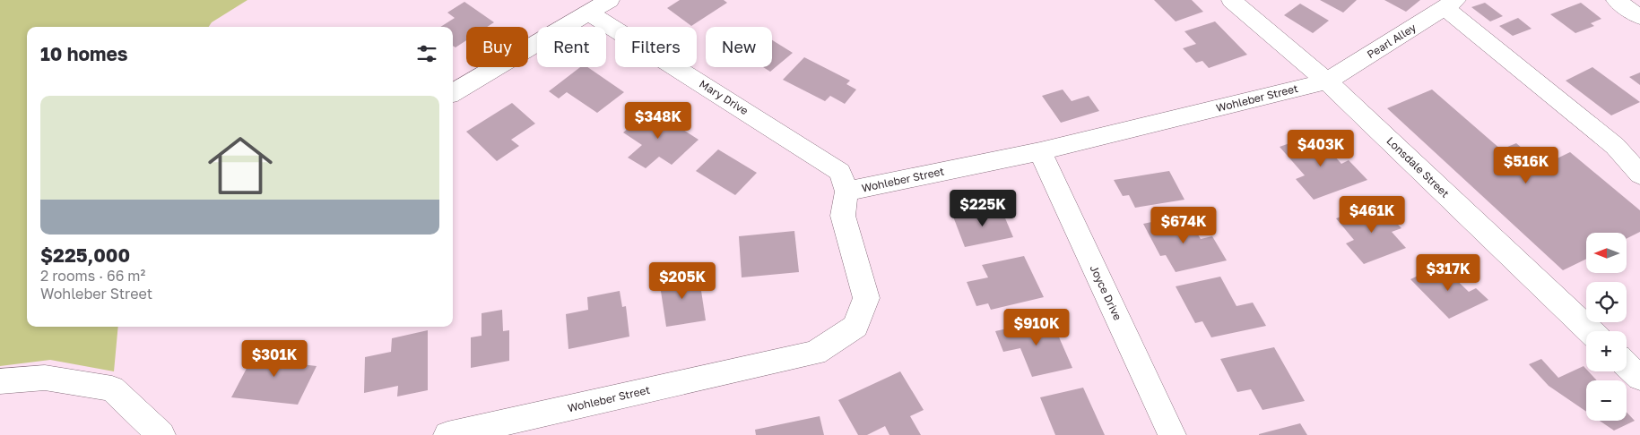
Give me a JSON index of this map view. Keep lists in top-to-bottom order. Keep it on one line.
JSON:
{"streets":{"street":["Pearl Alley","Mary Drive","Wohleber Street","Lonsdale Street","Joyce Drive"]},"crossings":[["Pearl Alley","Wohleber Street"],["Pearl Alley","Lonsdale Street"],["Mary Drive","Wohleber Street"],["Wohleber Street","Lonsdale Street"],["Wohleber Street","Joyce Drive"]],"north":"left","page":{"chip":["Buy","Rent","Filters","New"],"heading":"10 homes","list":[{"name":"$225,000","note":"2 rooms · 66 m² · Wohleber Street"}],"price":["$348K","$403K","$516K","$225K","$461K","$674K","$317K","$205K","$910K","$301K"],"map_buttons":["+","−"]}}
